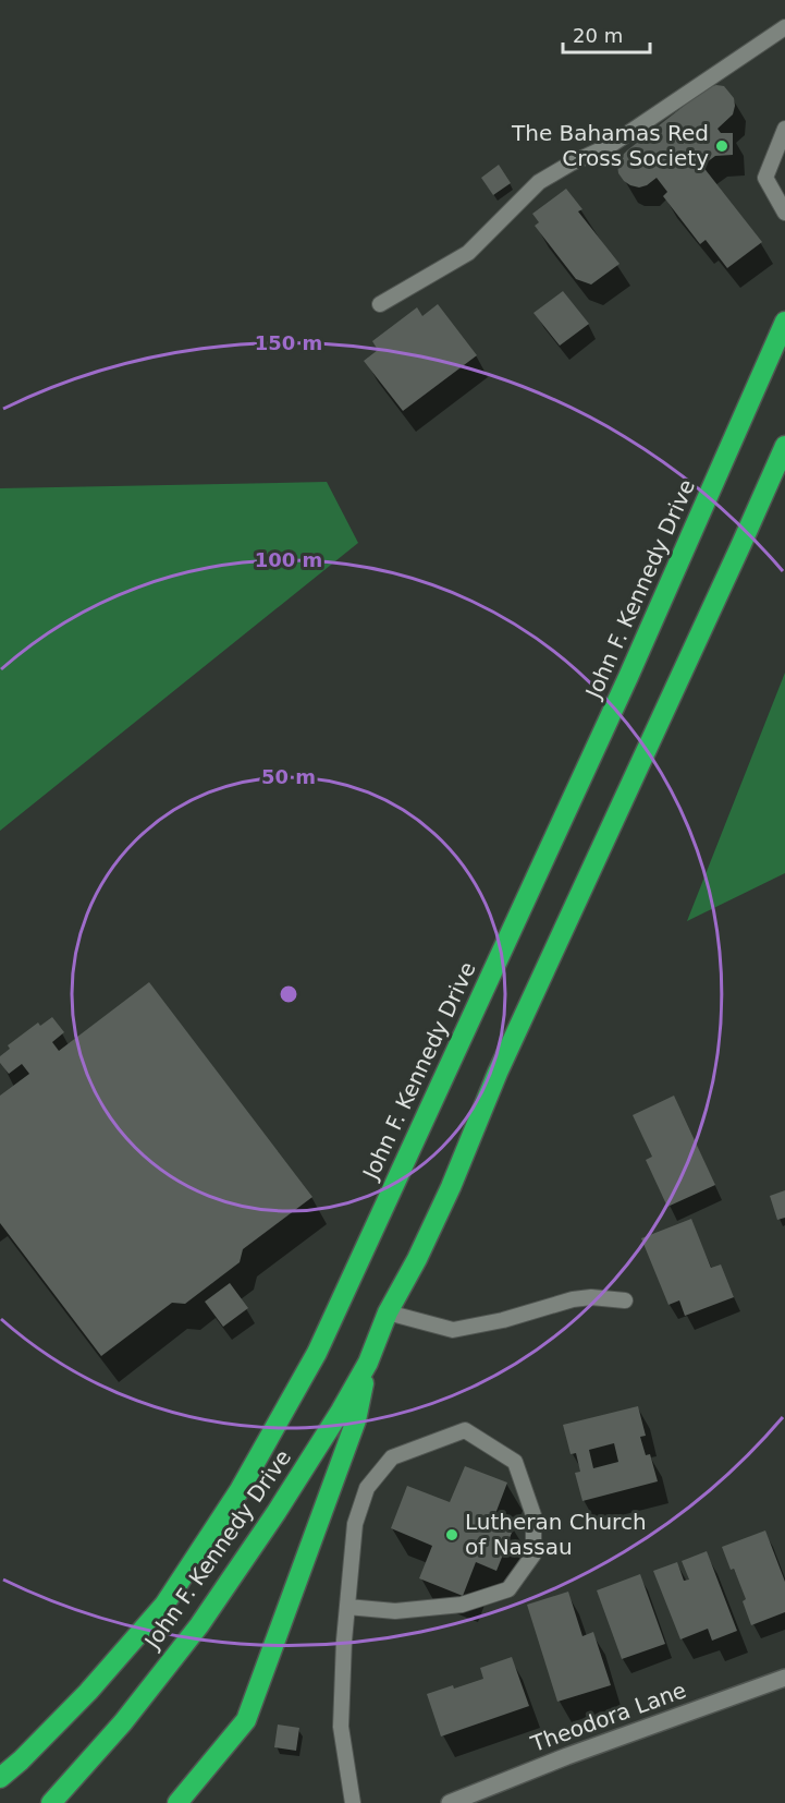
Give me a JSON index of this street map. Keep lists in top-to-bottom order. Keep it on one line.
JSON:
{"streets":{"highway":["John F. Kennedy Drive"],"street":["Theodora Lane"]},"places":["The Bahamas Red Cross Society","Lutheran Church of Nassau"],"scale_bar":"20 m","rings":["150 m","100 m","50 m"]}
